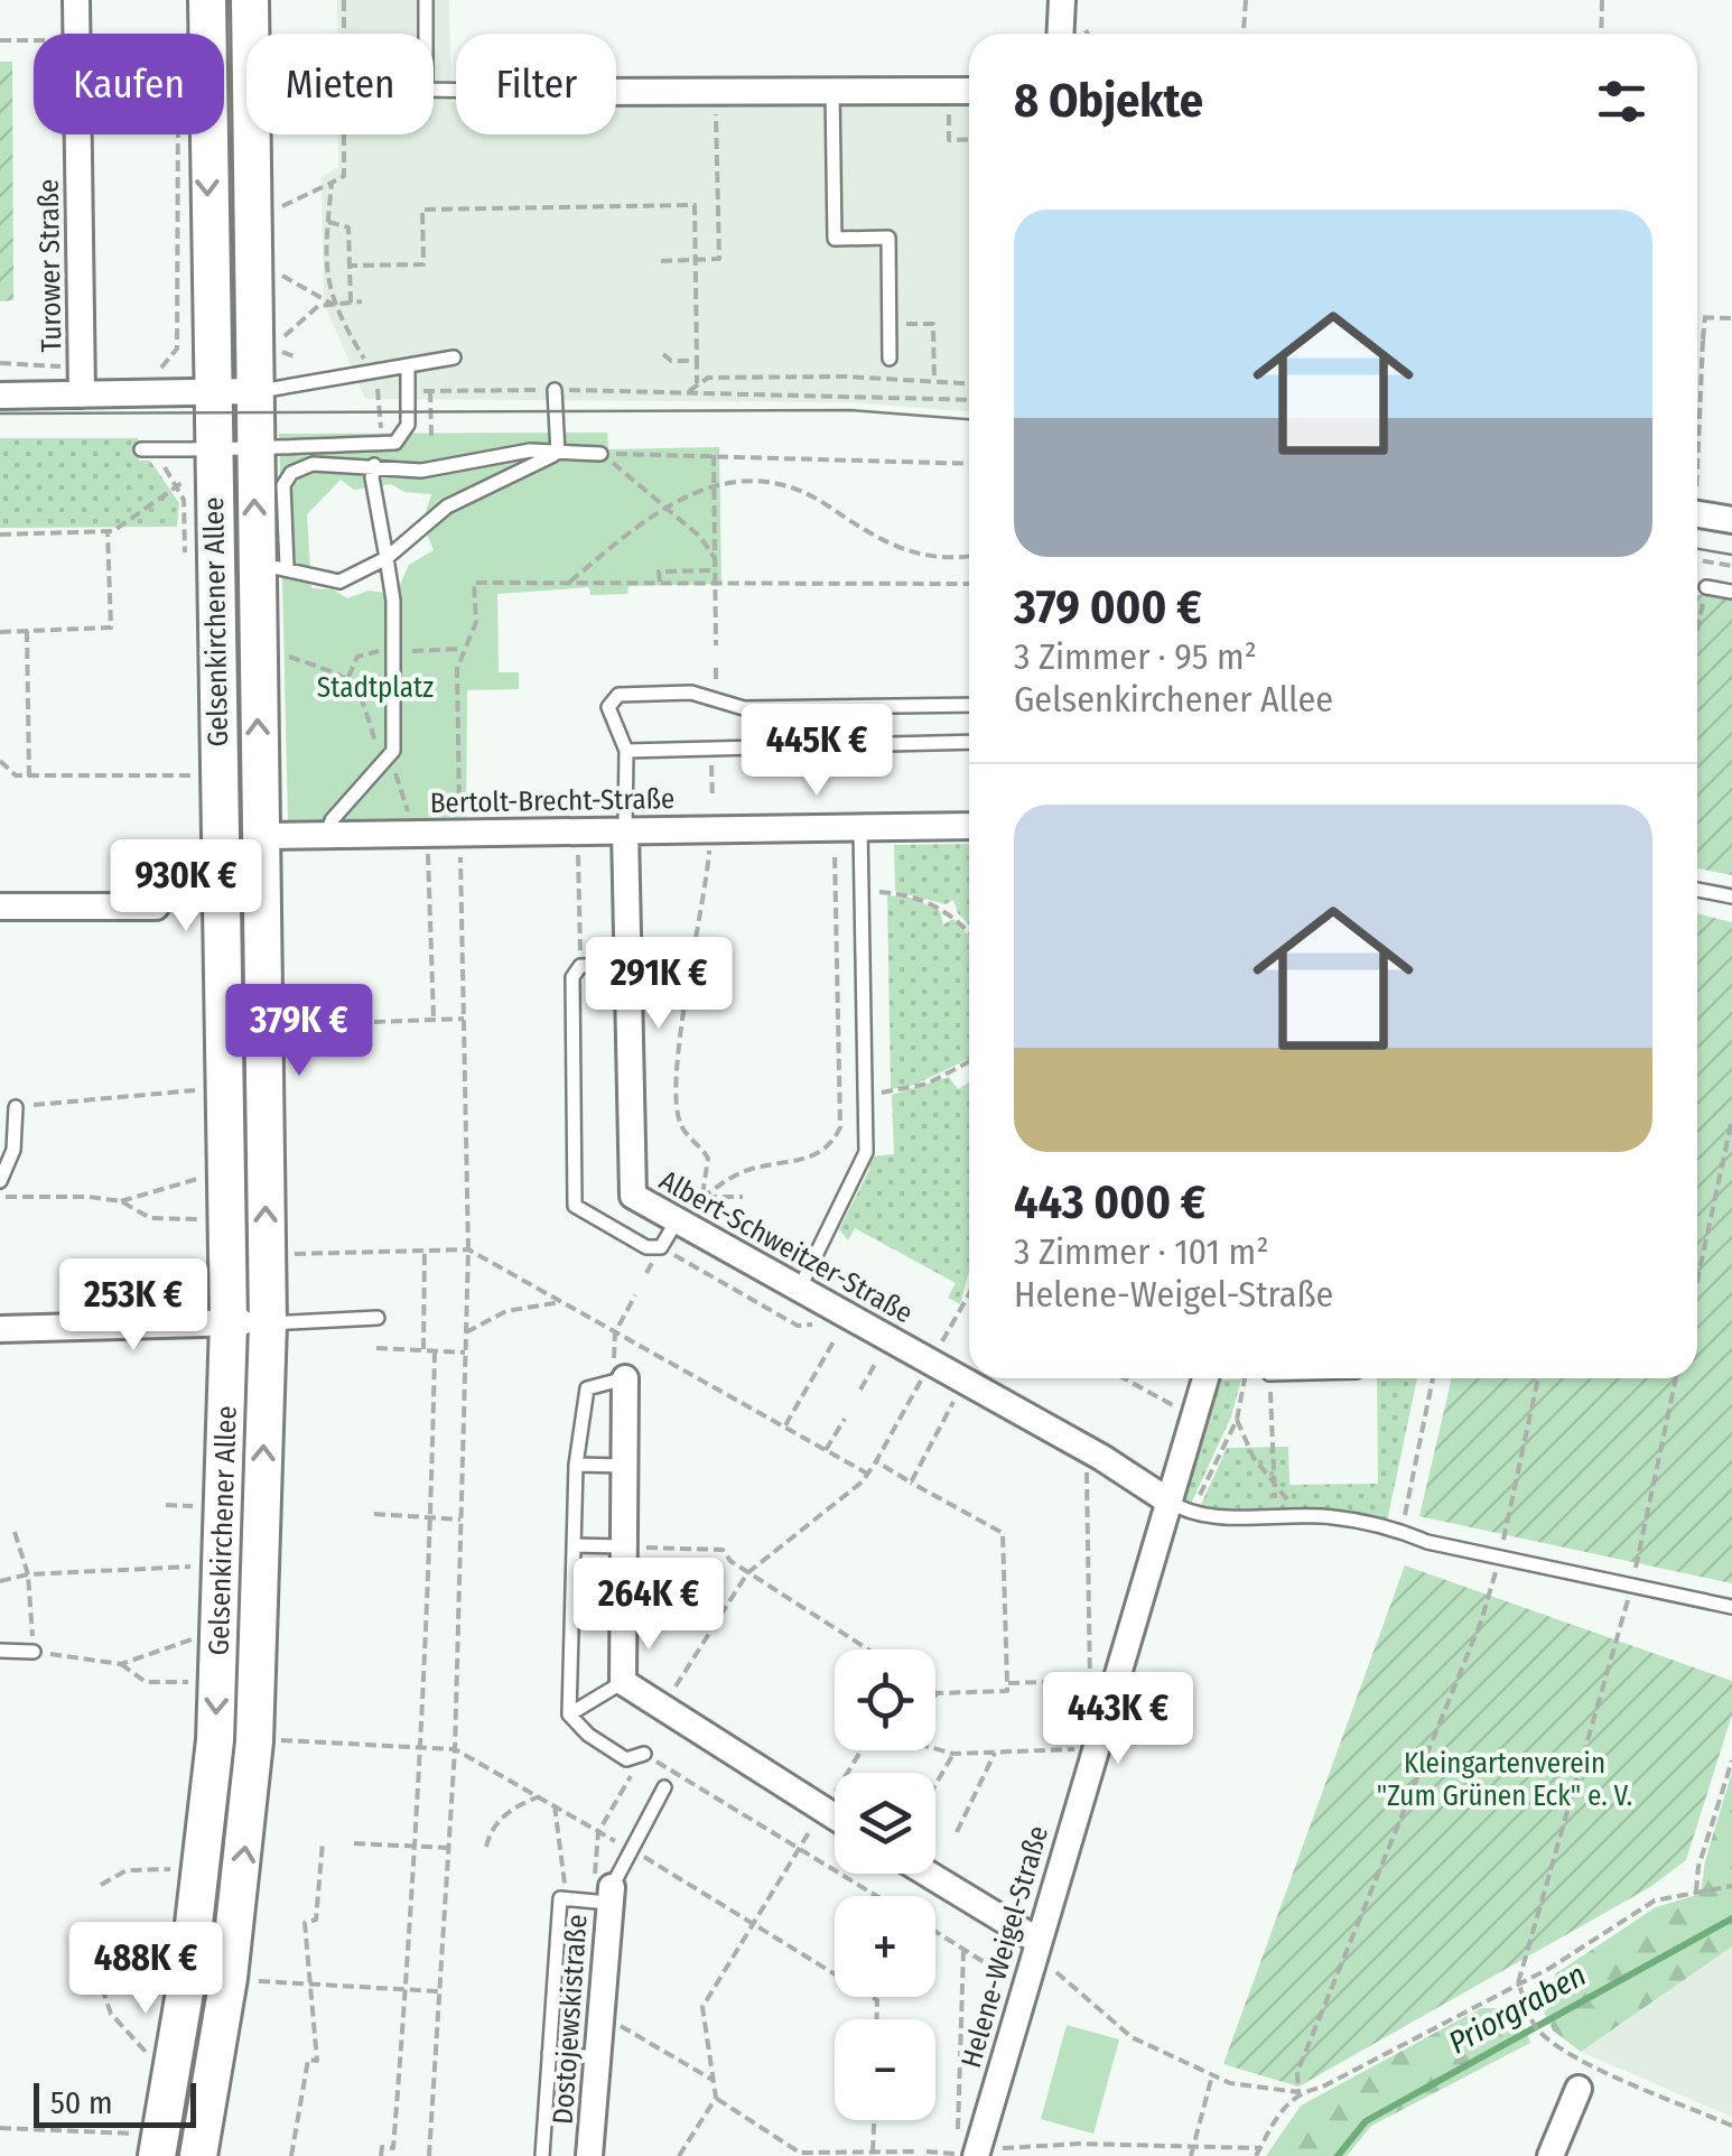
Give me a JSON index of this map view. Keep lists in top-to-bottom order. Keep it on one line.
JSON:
{"streets":{"main road":["Gelsenkirchener Allee"],"street":["Turower Straße","Bertolt-Brecht-Straße","Albert-Schweitzer-Straße","Helene-Weigel-Straße","Dostojewskistraße"]},"crossings":[["Gelsenkirchener Allee","Bertolt-Brecht-Straße"],["Bertolt-Brecht-Straße","Albert-Schweitzer-Straße"],["Albert-Schweitzer-Straße","Helene-Weigel-Straße"]],"water":["Priorgraben"],"parks":["Stadtplatz","Kleingartenverein \"Zum Grünen Eck\" e. V."],"scale_bar":"50 m","page":{"chip":["Kaufen","Mieten","Filter"],"heading":"8 Objekte","list":[{"name":"379 000 €","note":"3 Zimmer · 95 m² · Gelsenkirchener Allee"},{"name":"443 000 €","note":"3 Zimmer · 101 m² · Helene-Weigel-Straße"}],"price":["445K €","930K €","291K €","379K €","253K €","264K €","443K €","488K €"],"map_buttons":["+","−"],"scale":"50 m"}}
